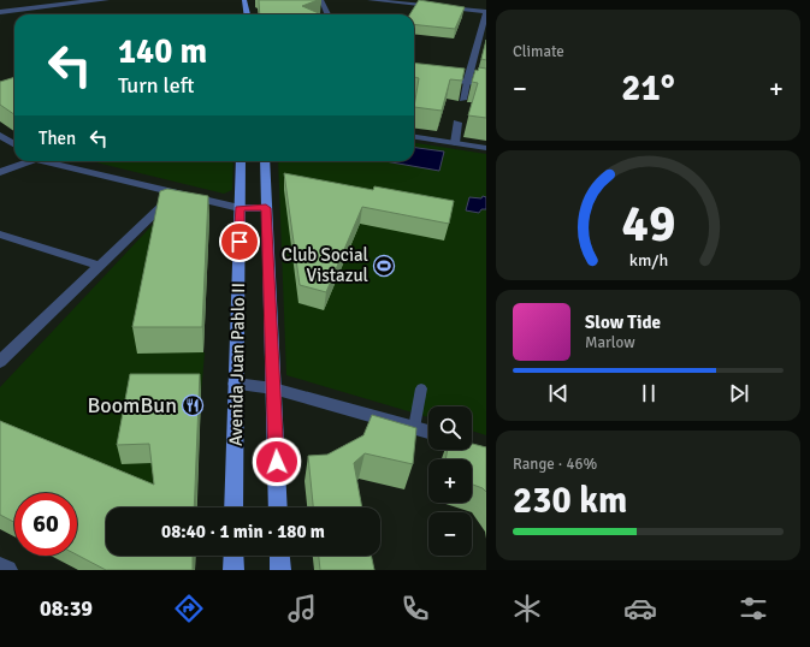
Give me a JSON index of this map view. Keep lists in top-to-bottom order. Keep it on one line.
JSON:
{"streets":{"main road":["Avenida Juan Pablo II"]},"places":{"sports":["Club Social Vistazul"],"restaurant":["BoomBun"]},"page":{"tile":["Climate",["Range · 46%","230 km"]],"turn":["140 m","Turn left"],"heat":["−","21°","+"],"then":"Then","song":["Slow Tide","Marlow"],"map_buttons":["+","−"],"limit":"60","trip":"08:40 · 1 min · 180 m","tabs":"08:39","gauge":["49","km/h"]}}
